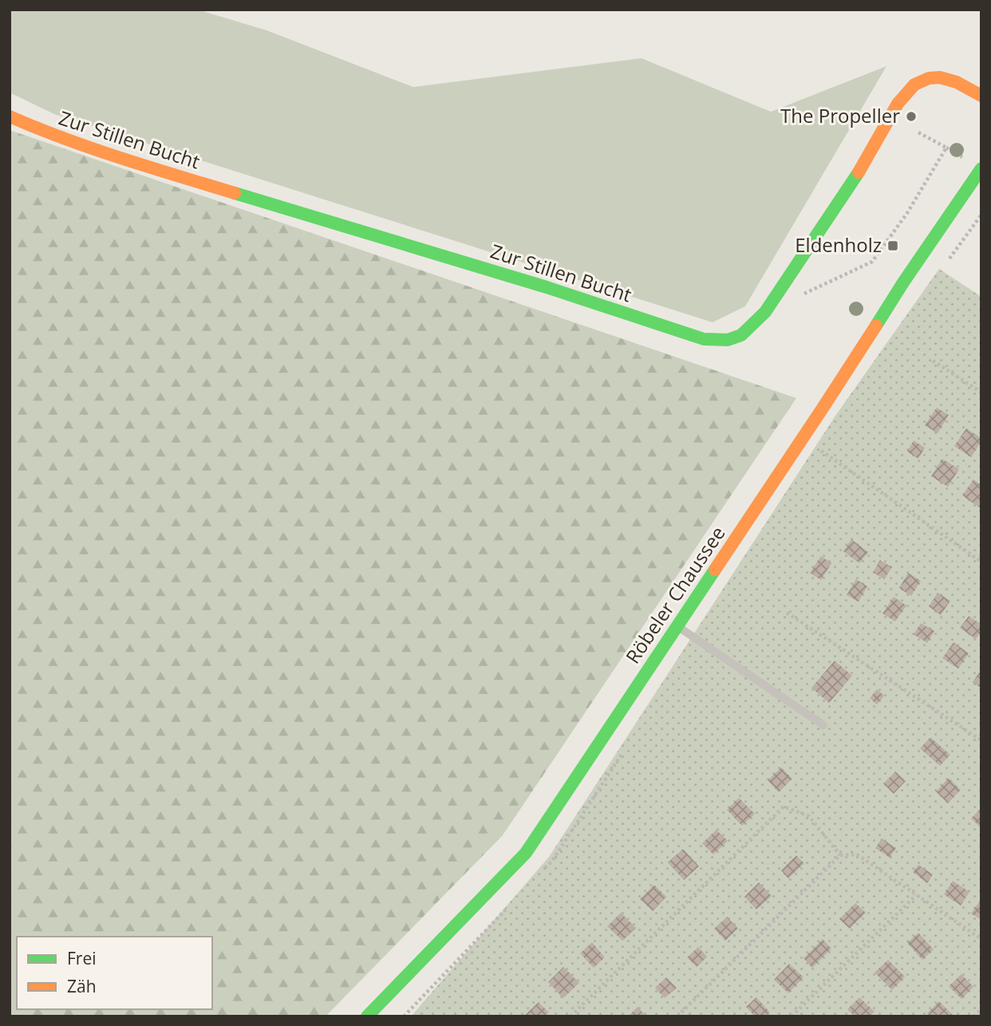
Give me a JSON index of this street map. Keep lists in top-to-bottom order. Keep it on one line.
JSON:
{"streets":{"street":["Zur Stillen Bucht","Röbeler Chaussee"]},"places":{"other":["The Propeller"],"transit":["Eldenholz"]},"legend":["Frei","Zäh"]}
